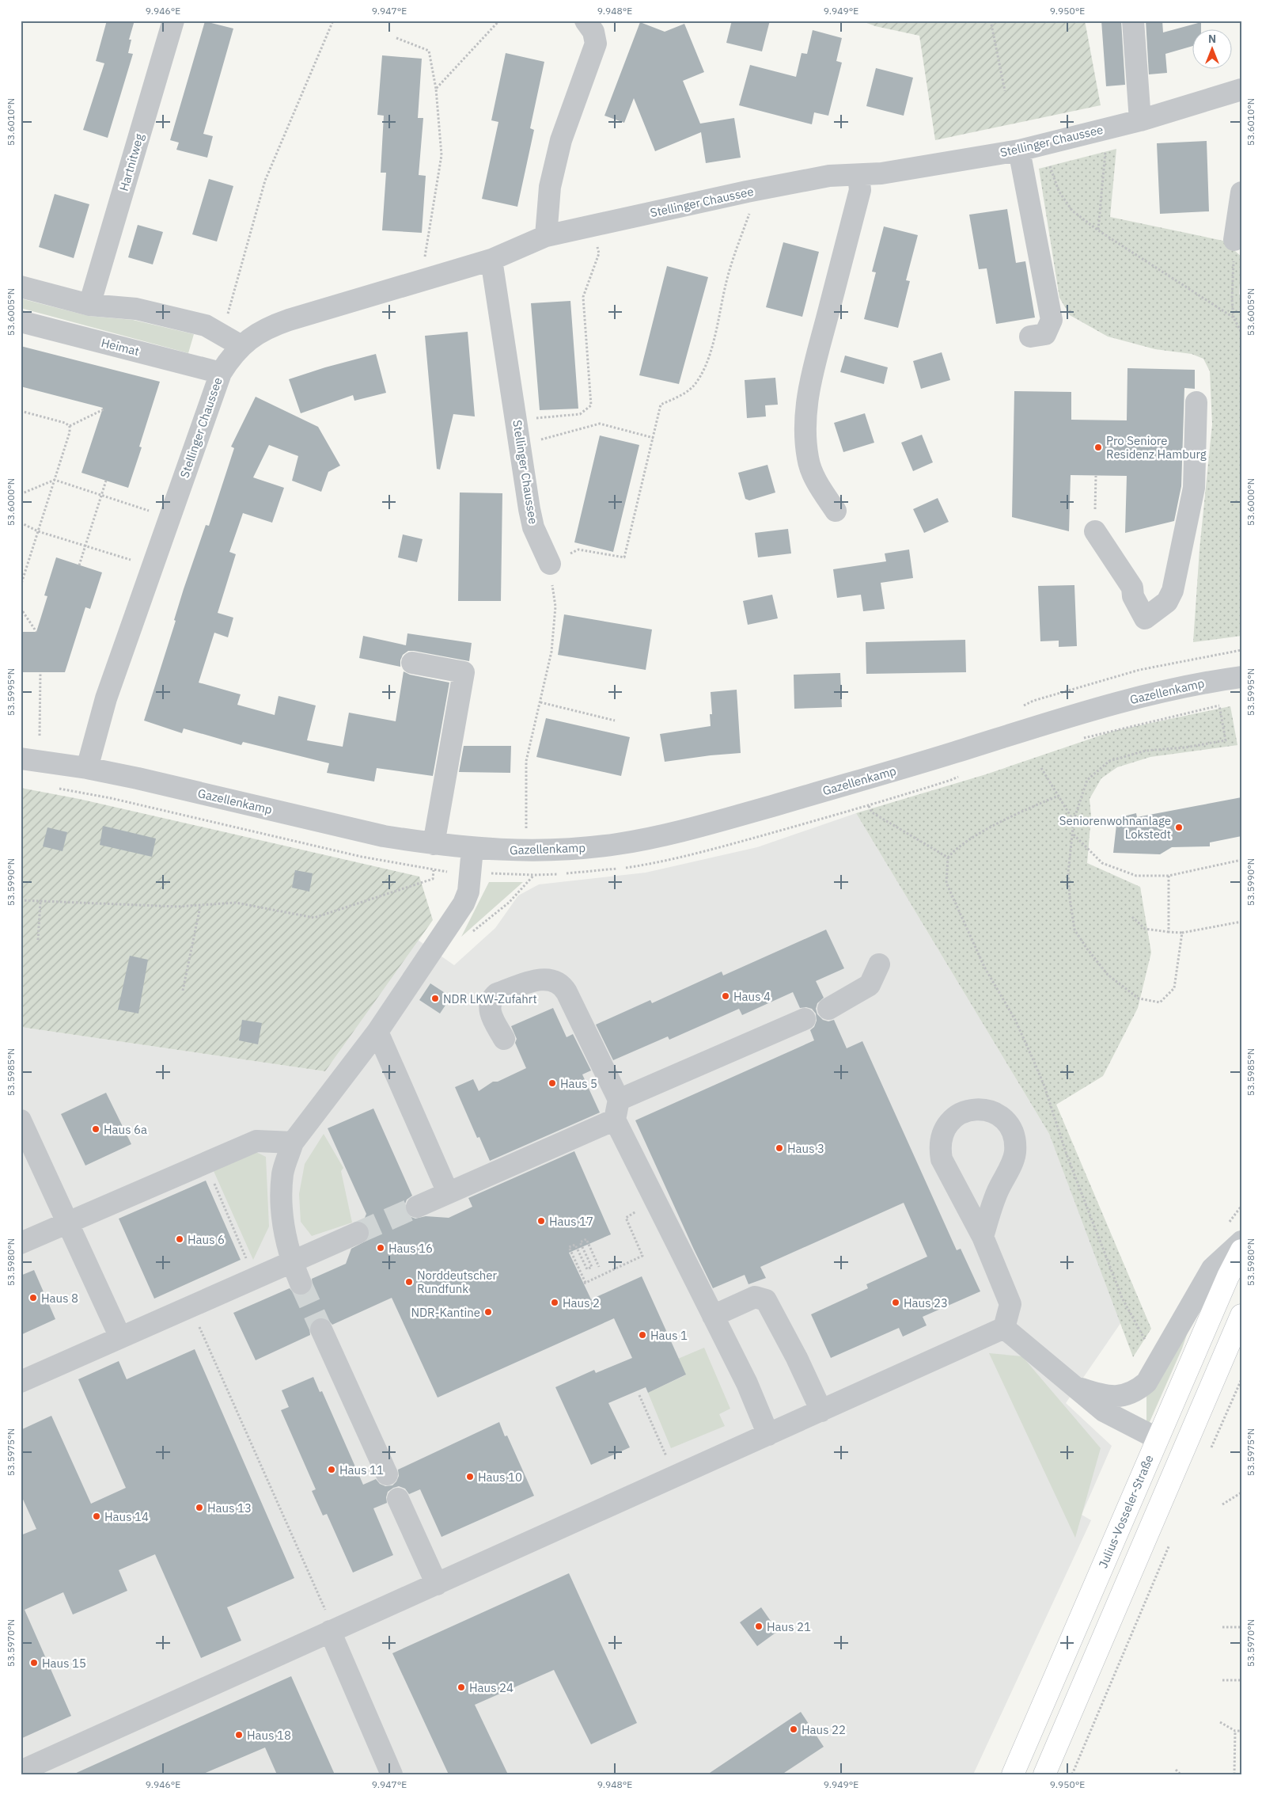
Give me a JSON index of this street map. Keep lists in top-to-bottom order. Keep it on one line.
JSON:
{"streets":{"main road":["Julius-Vosseler-Straße"],"street":["Stellinger Chaussee","Hartnitweg","Heimat","Gazellenkamp"]},"crossings":[["Stellinger Chaussee","Heimat"],["Stellinger Chaussee","Gazellenkamp"]],"places":["Pro Seniore Residenz Hamburg","Seniorenwohnanlage Lokstedt","Haus 4","NDR LKW-Zufahrt","Haus 5","Haus 6a","Haus 3","Haus 17","Haus 6","Haus 16","Norddeutscher Rundfunk","Haus 8","Haus 2","Haus 23","NDR-Kantine","Haus 1","Haus 11","Haus 10","Haus 13","Haus 14","Haus 21","Haus 15","Haus 24","Haus 22","Haus 18"],"north":"top","coordinates":["9.946°E","9.947°E","9.948°E","9.949°E","9.950°E","53.6010°N","53.6005°N","53.6000°N","53.5995°N","53.5990°N","53.5985°N","53.5980°N","53.5975°N","53.5970°N"]}
